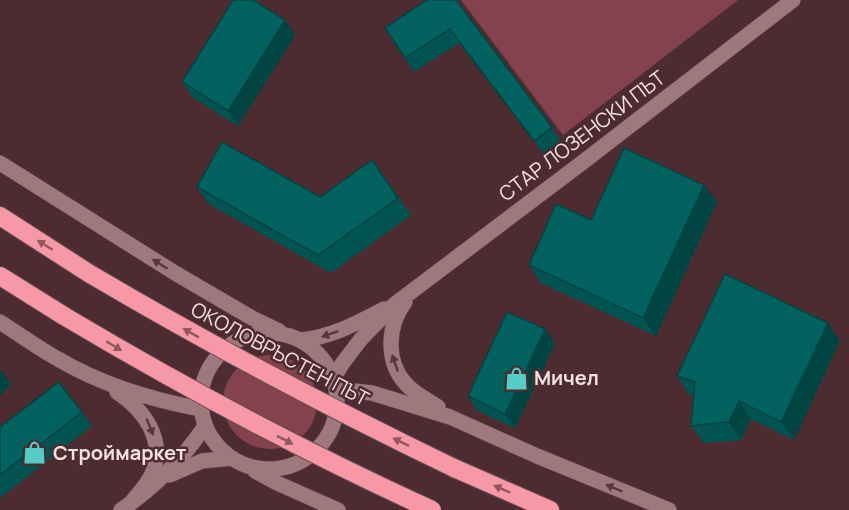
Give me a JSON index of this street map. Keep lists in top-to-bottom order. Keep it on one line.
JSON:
{"streets":{"highway":["ОКОЛОВРЪСТЕН ПЪТ"],"street":["СТАР ЛОЗЕНСКИ ПЪТ"]},"places":{"shop":["Мичел","Строймаркет"]}}
